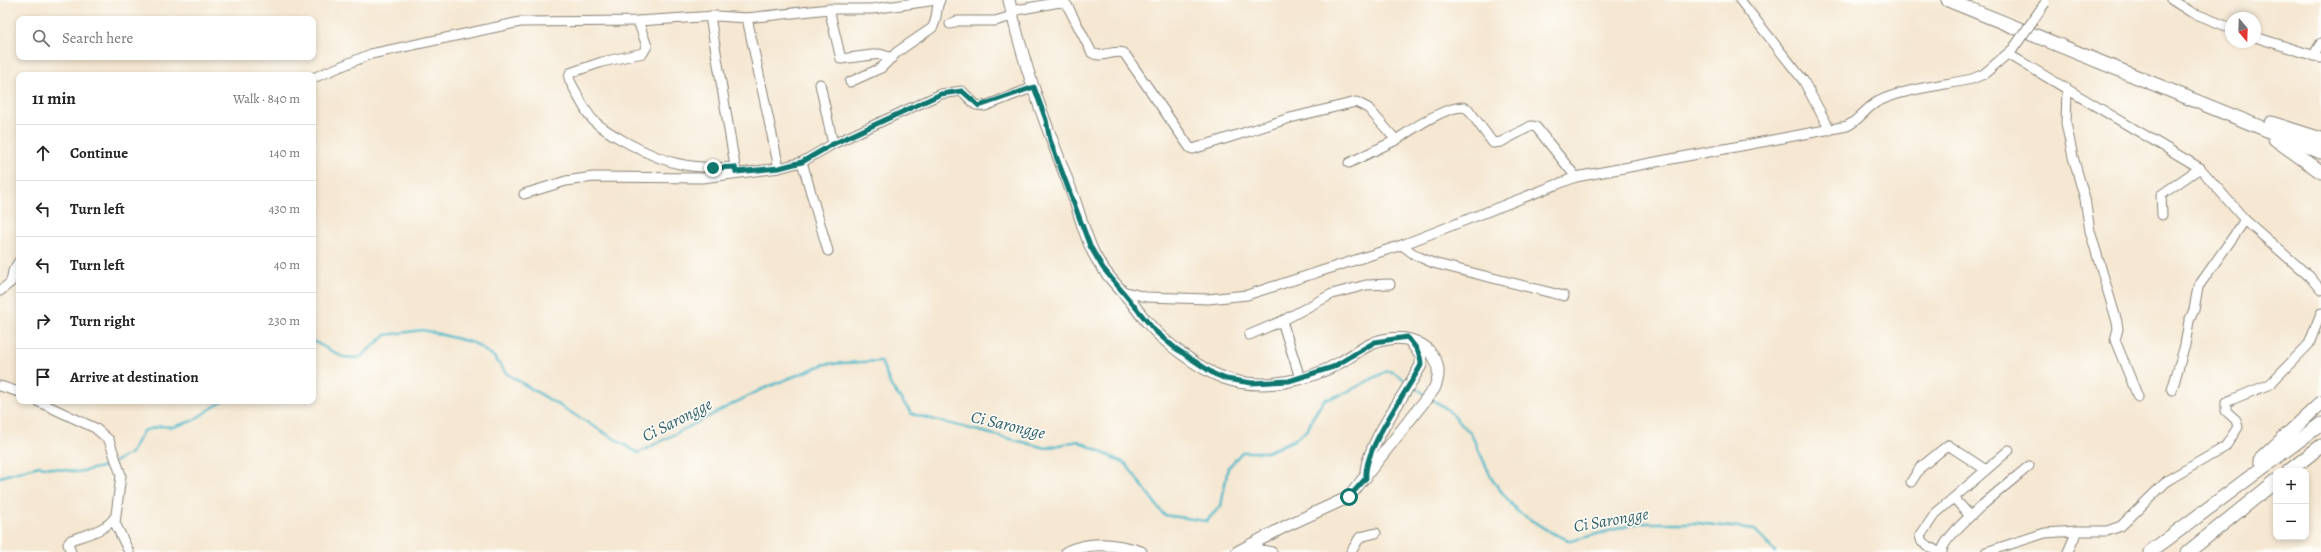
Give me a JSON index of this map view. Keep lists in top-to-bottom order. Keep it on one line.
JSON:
{"water":["Ci Sarongge"],"north":"bottom","page":{"search":"Search here","heading":["11 min","Walk · 840 m"],"list":[["Continue","140 m"],["Turn left","430 m"],["Turn left","40 m"],["Turn right","230 m"],"Arrive at destination"],"map_buttons":["+","−"]}}
